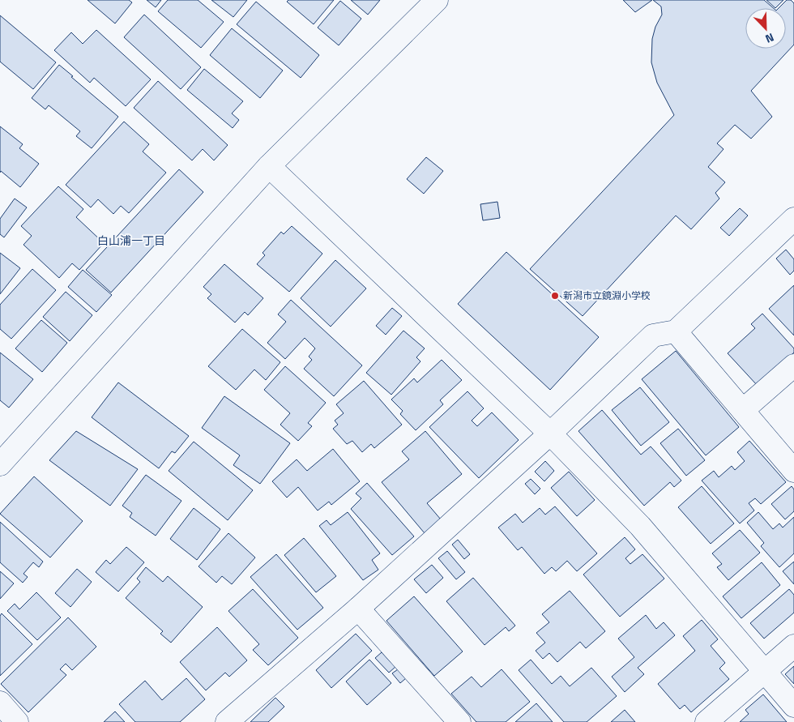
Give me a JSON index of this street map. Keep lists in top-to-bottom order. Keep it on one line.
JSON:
{"districts":["白山浦一丁目"],"places":["新潟市立鏡淵小学校"],"north":"bottom right"}
